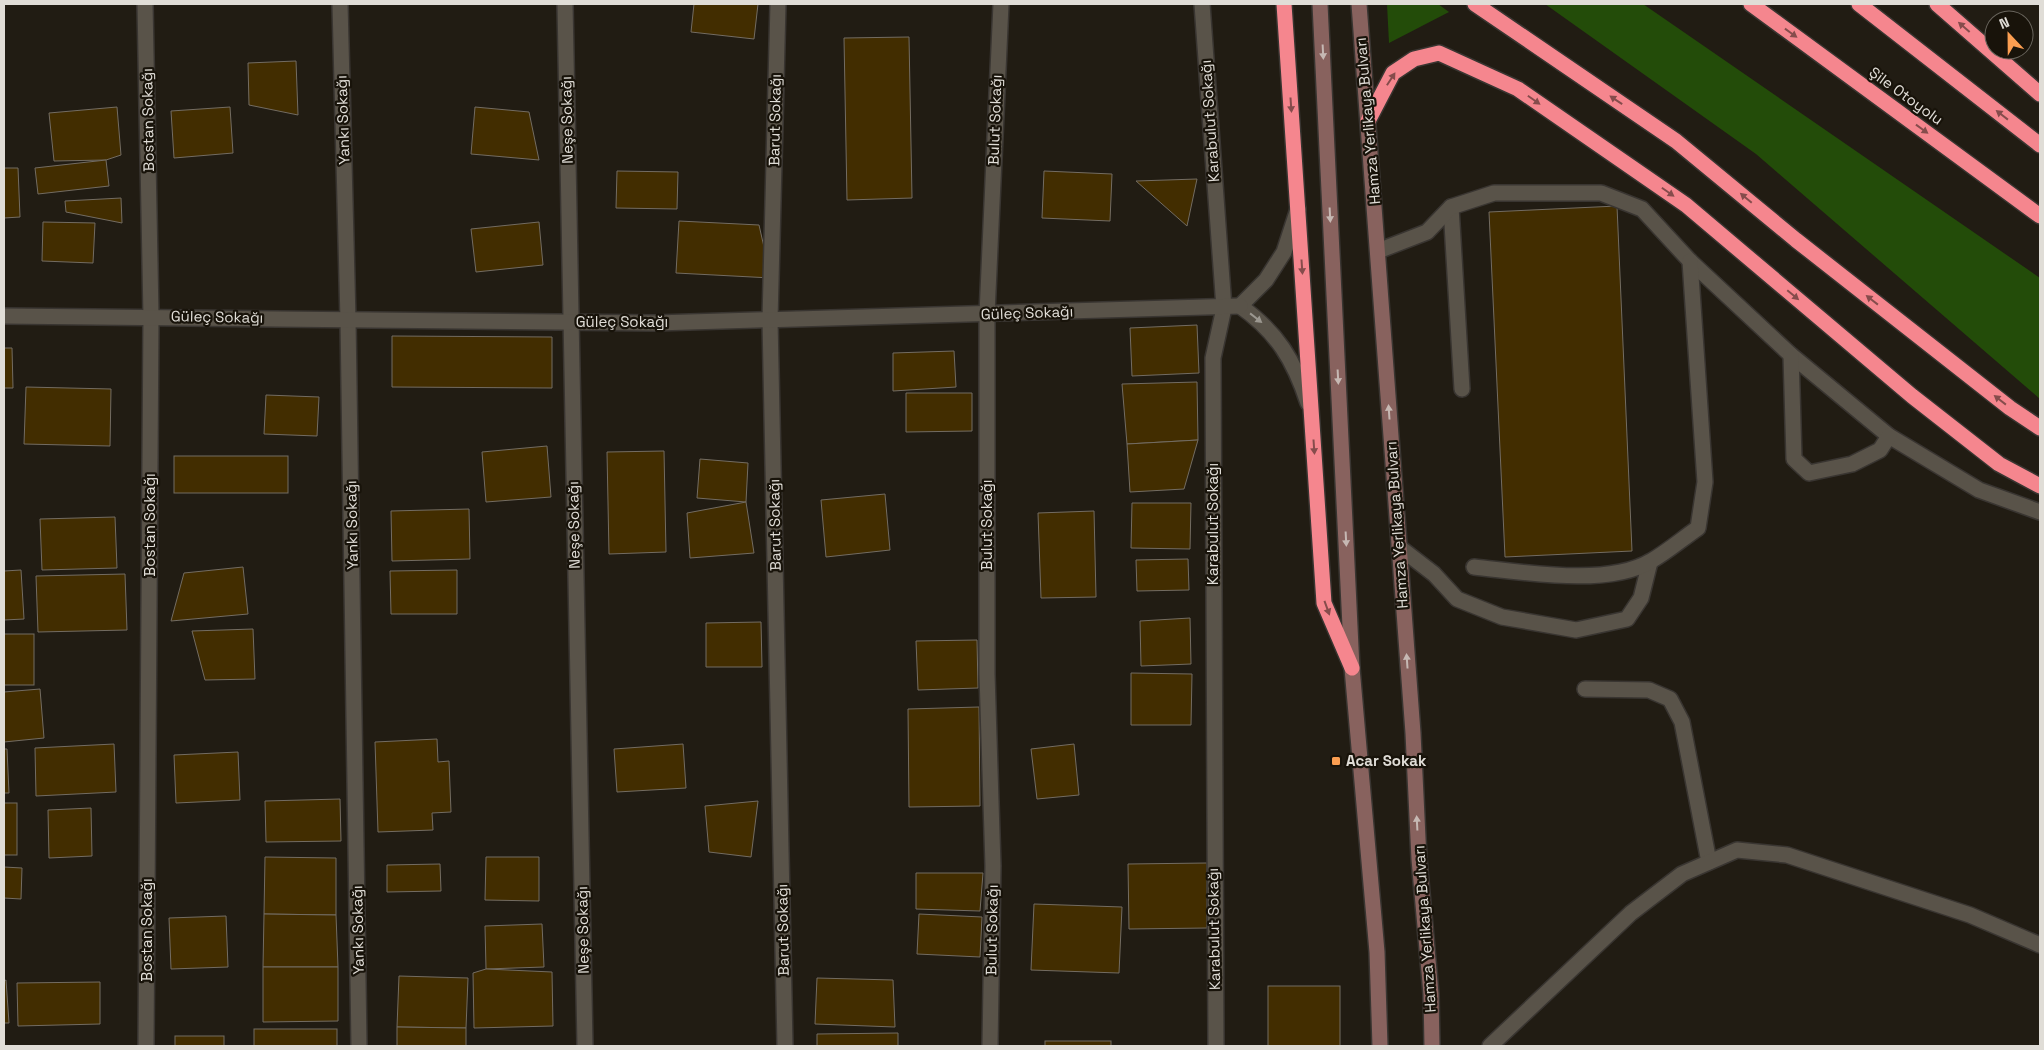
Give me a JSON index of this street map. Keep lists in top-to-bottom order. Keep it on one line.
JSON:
{"streets":{"highway":["Şile Otoyolu"],"main road":["Hamza Yerlikaya Bulvarı"],"street":["Bostan Sokağı","Yankı Sokağı","Neşe Sokağı","Barut Sokağı","Bulut Sokağı","Karabulut Sokağı","Güleç Sokağı"]},"crossings":[["Bostan Sokağı","Güleç Sokağı"],["Yankı Sokağı","Güleç Sokağı"],["Neşe Sokağı","Güleç Sokağı"],["Barut Sokağı","Güleç Sokağı"],["Bulut Sokağı","Güleç Sokağı"],["Karabulut Sokağı","Güleç Sokağı"]],"places":{"transit":["Acar Sokak"]},"north":"top"}
